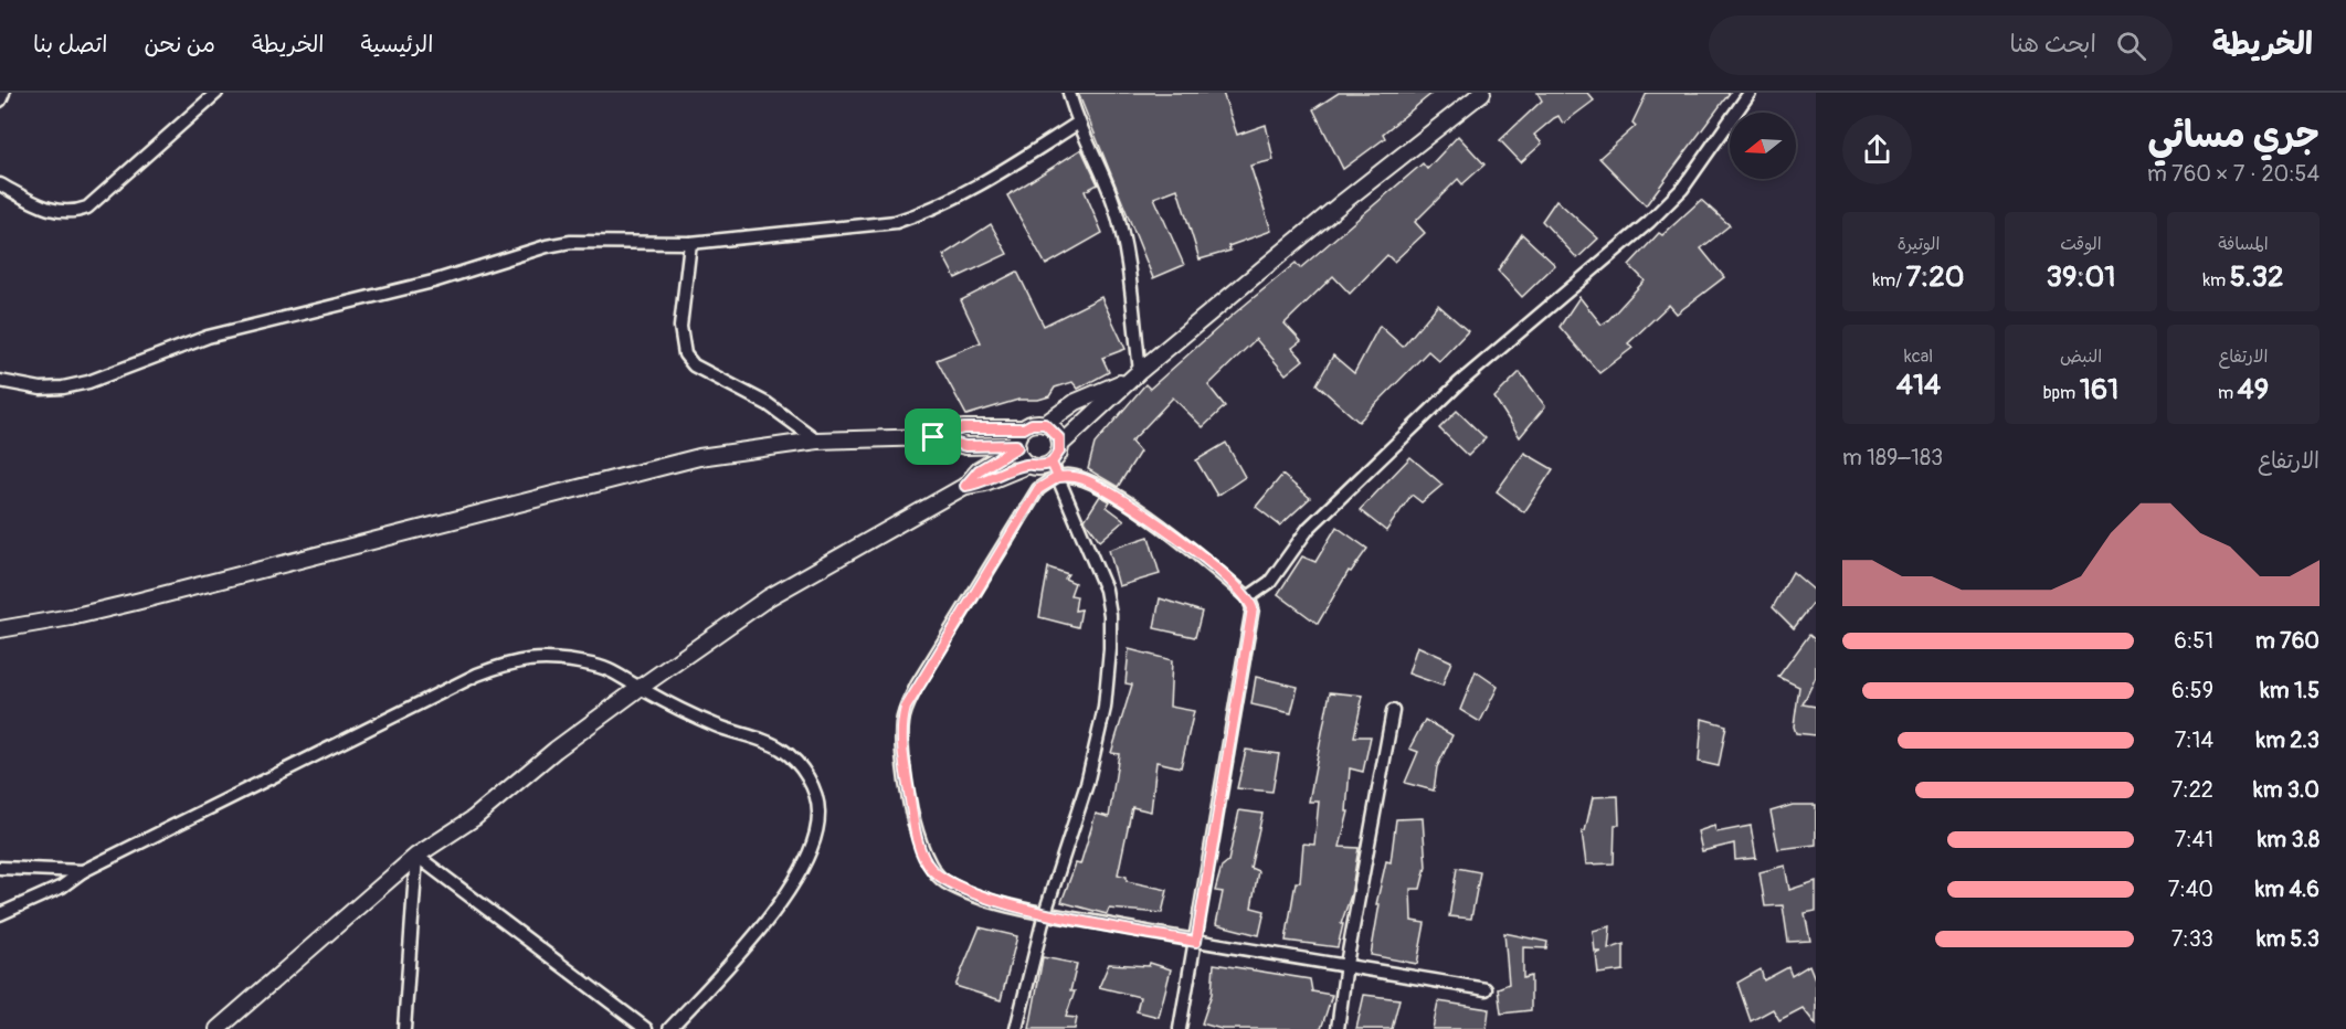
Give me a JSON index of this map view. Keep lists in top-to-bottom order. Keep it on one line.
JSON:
{"north":"left","page":{"header":"الخريطة","search":"ابحث هنا","nav":["الرئيسية","الخريطة","من نحن","اتصل بنا"],"heading":["جري مسائي","20:54 · 7 × 760 m"],"stats":[["المسافة","5.32 km"],["الوقت","39:01"],["الوتيرة","7:20 /km"],["الارتفاع","49 m"],["النبض","161 bpm"],["kcal","414"]],"chart":["الارتفاع","183–189 m"],"list":[{"name":"760 m","note":"6:51"},{"name":"1.5 km","note":"6:59"},{"name":"2.3 km","note":"7:14"},{"name":"3.0 km","note":"7:22"},{"name":"3.8 km","note":"7:41"},{"name":"4.6 km","note":"7:40"},{"name":"5.3 km","note":"7:33"}]}}
